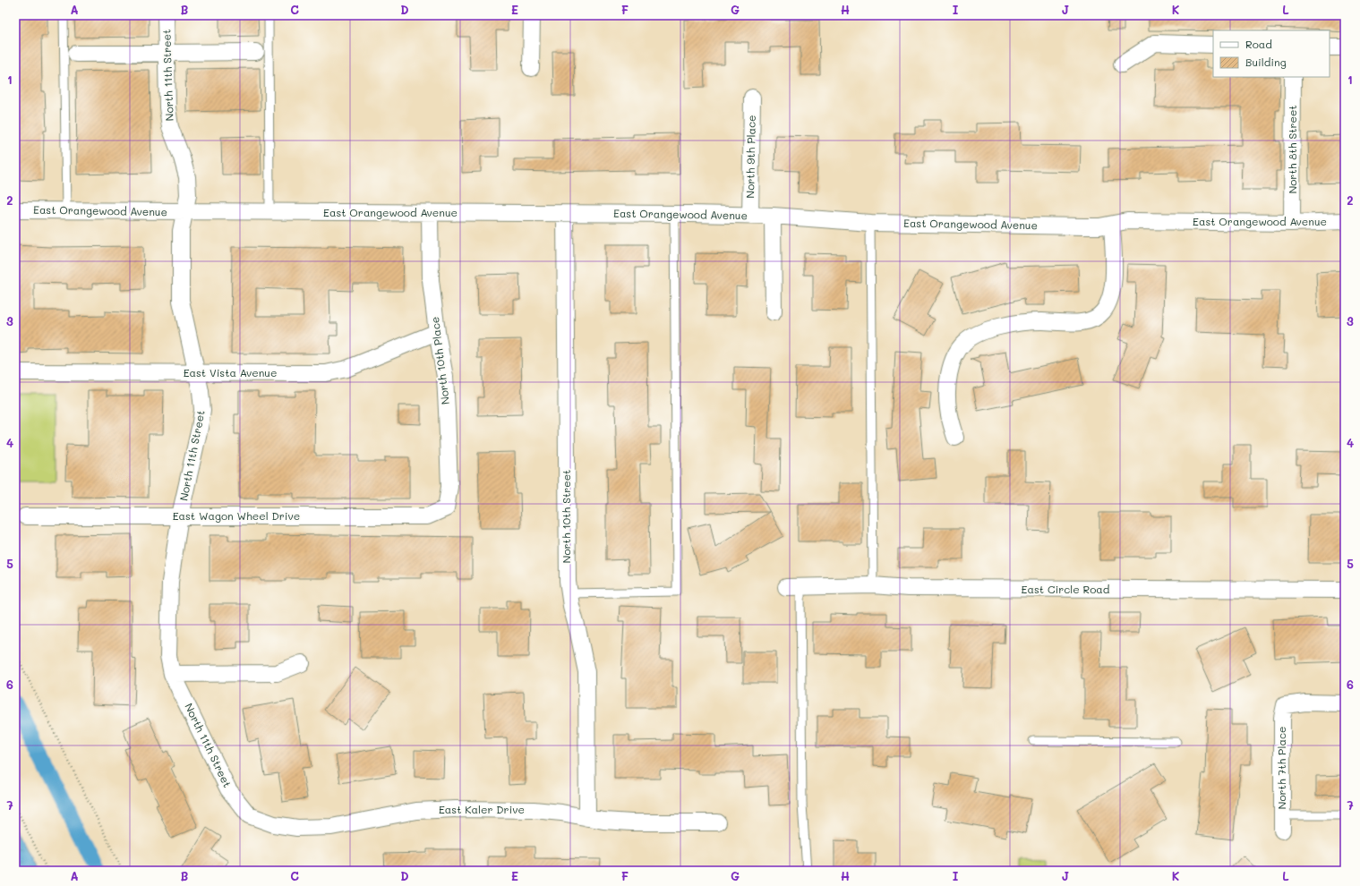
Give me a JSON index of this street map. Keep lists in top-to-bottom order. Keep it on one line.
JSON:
{"streets":{"street":["North 11th Street","North 8th Street","North 9th Place","East Orangewood Avenue","North 10th Place","East Vista Avenue","East Wagon Wheel Drive","North 10th Street","East Circle Road","North 7th Place","East Kaler Drive"]},"crossings":[["North 11th Street","East Orangewood Avenue"],["North 11th Street","East Vista Avenue"],["North 11th Street","East Wagon Wheel Drive"],["North 11th Street","East Kaler Drive"],["North 8th Street","East Orangewood Avenue"],["North 9th Place","East Orangewood Avenue"],["East Orangewood Avenue","North 10th Place"],["East Orangewood Avenue","North 10th Street"],["North 10th Place","East Vista Avenue"],["North 10th Place","East Wagon Wheel Drive"],["North 10th Street","East Kaler Drive"]],"legend":["Road","Building"],"grid":{"columns":["A","B","C","D","E","F","G","H","I","J","K","L"],"rows":["1","2","3","4","5","6","7"]}}
